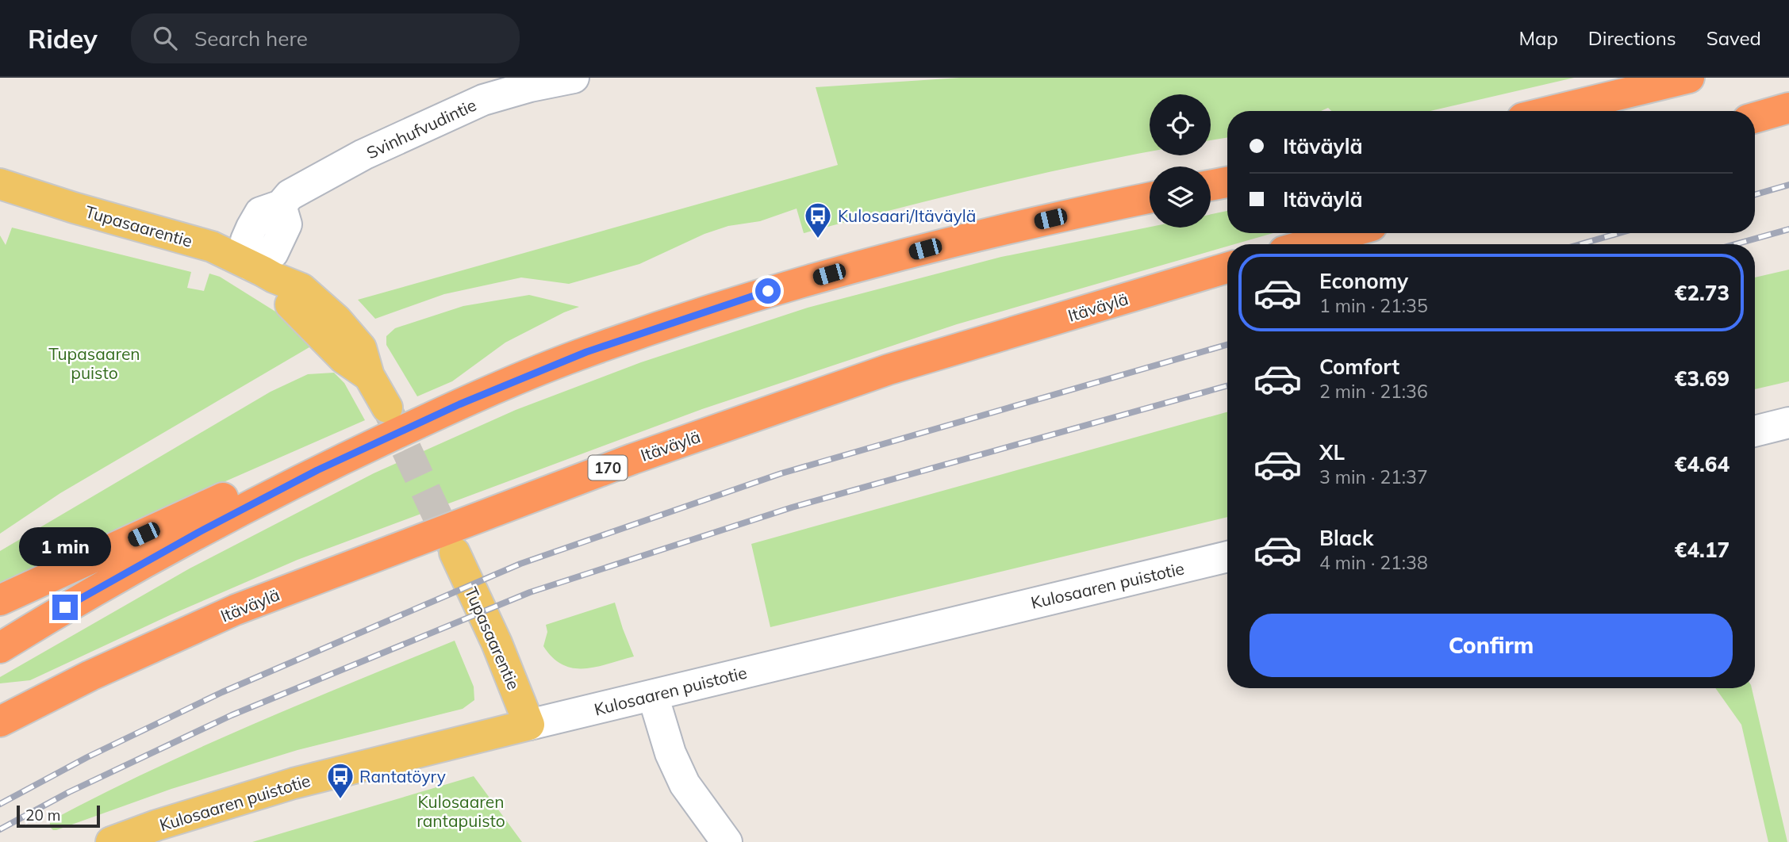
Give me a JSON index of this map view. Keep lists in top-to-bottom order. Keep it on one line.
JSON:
{"streets":{"highway":["Itäväylä","170"],"main road":["Tupasaarentie","Kulosaaren puistotie"],"street":["Svinhufvudintie"]},"crossings":[["Svinhufvudintie","Tupasaarentie"],["Tupasaarentie","Kulosaaren puistotie"]],"parks":["Tupasaaren puisto","Kulosaaren rantapuisto"],"places":{"bus stop":["Kulosaari/Itäväylä","Rantatöyry"]},"scale_bar":"20 m","page":{"header":"Ridey","search":"Search here","nav":["Map","Directions","Saved"],"banner":["Itäväylä","Itäväylä"],"list":[{"name":"Economy","note":"1 min · 21:35","value":"€2.73"},{"name":"Comfort","note":"2 min · 21:36","value":"€3.69"},{"name":"XL","note":"3 min · 21:37","value":"€4.64"},{"name":"Black","note":"4 min · 21:38","value":"€4.17"}],"bubble":"1 min","buttons":"Confirm","scale":"20 m"}}
